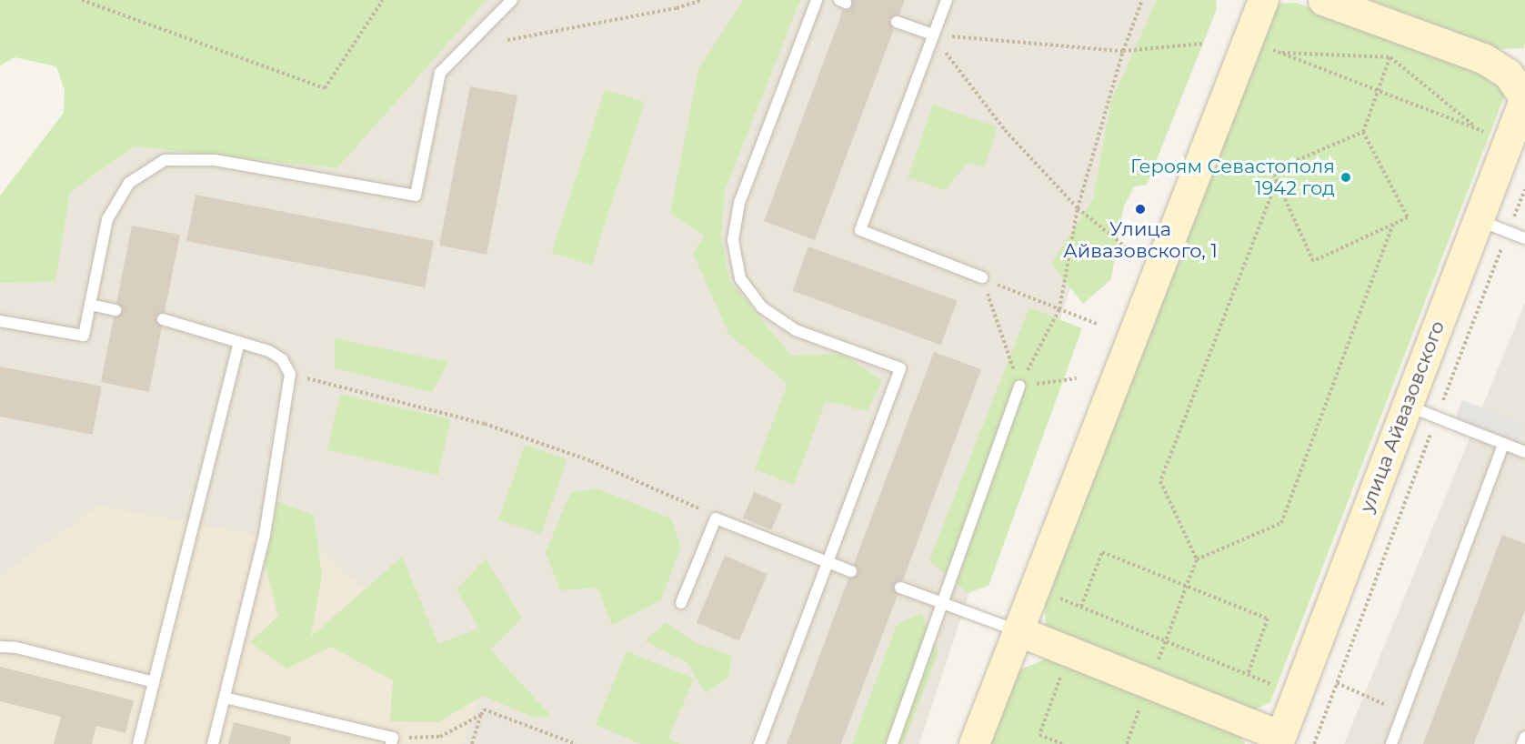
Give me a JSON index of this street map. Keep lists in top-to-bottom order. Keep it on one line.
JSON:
{"streets":{"main road":["улица Айвазовского"]},"places":["Героям Севастополя 1942 год","Улица Айвазовского, 1"]}
